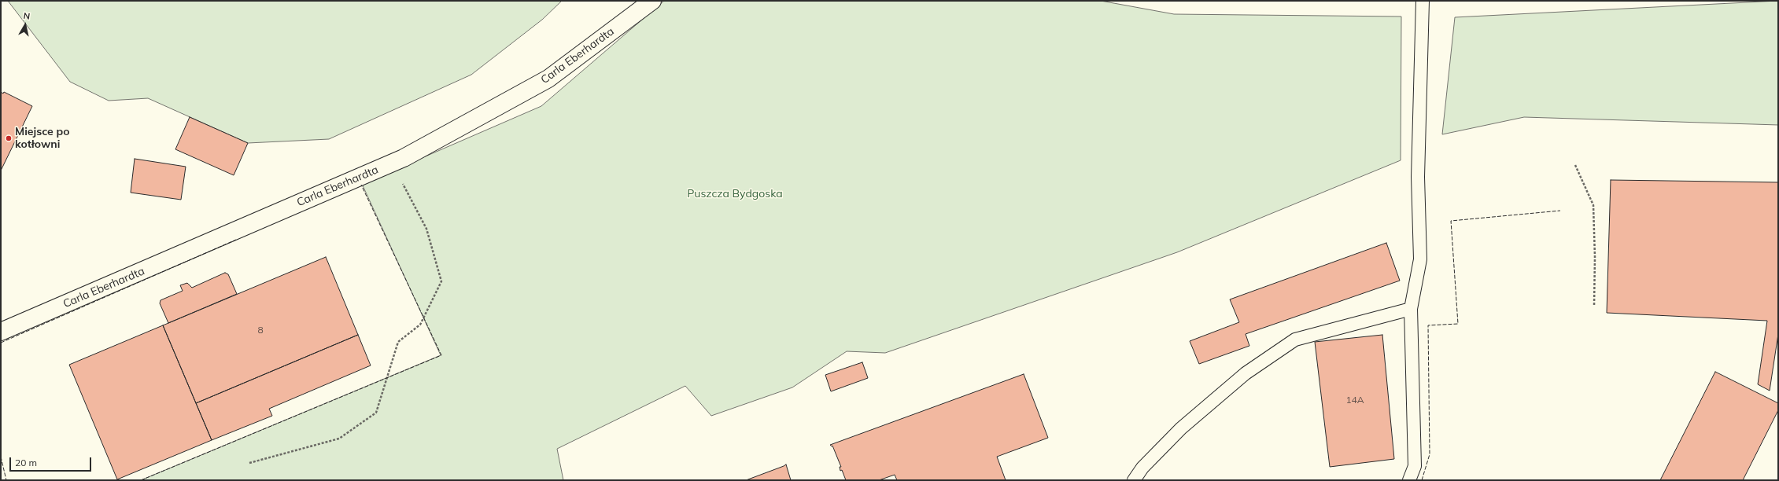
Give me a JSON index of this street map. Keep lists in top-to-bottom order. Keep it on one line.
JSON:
{"streets":{"street":["Carla Eberhardta"]},"parks":["Puszcza Bydgoska"],"places":["Miejsce po kotłowni"],"house_numbers":["8","14A"],"scale_bar":"20 m","north":"top"}
